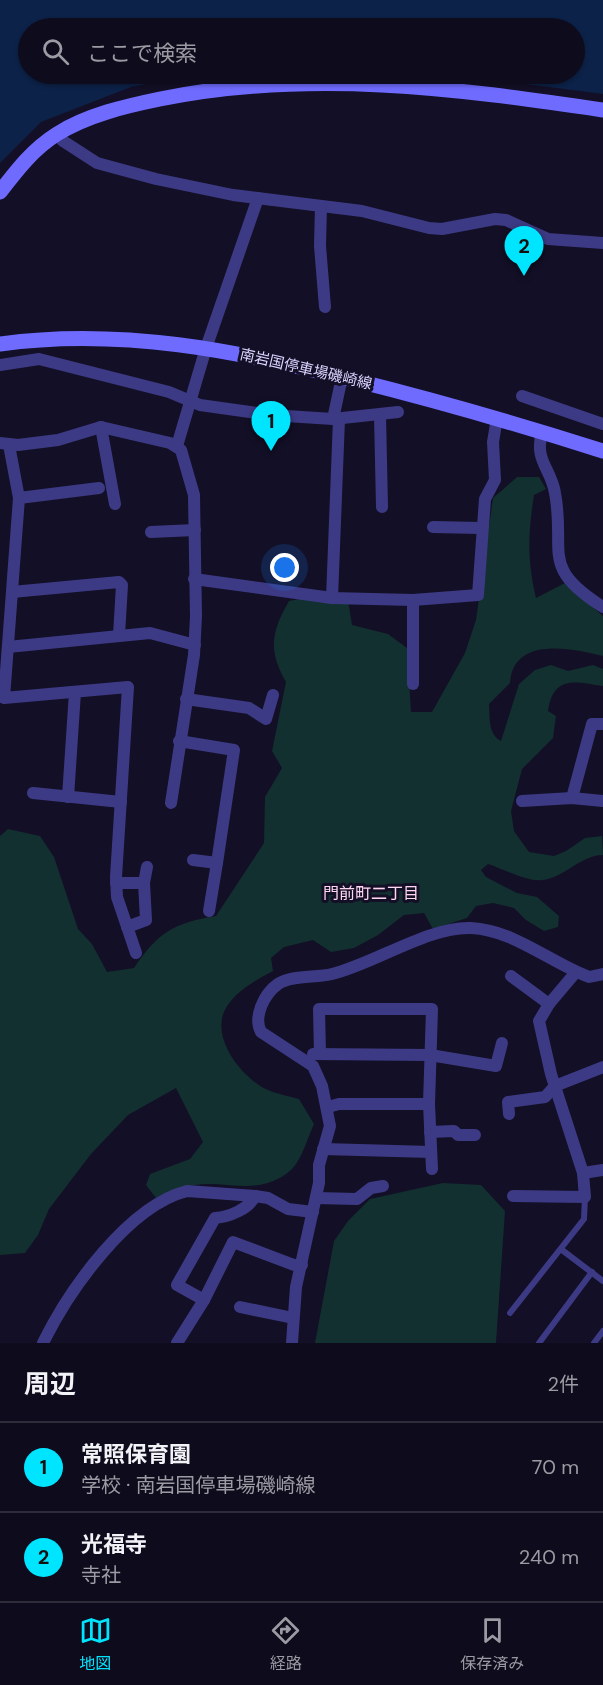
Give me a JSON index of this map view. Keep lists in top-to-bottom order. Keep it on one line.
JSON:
{"streets":{"street":["南岩国停車場磯崎線"]},"districts":["門前町二丁目"],"page":{"search":"ここで検索","pins":["2","1"],"heading":["周辺","2件"],"list":[{"mark":"1","name":"常照保育園","note":"学校 · 南岩国停車場磯崎線","value":"70 m"},{"mark":"2","name":"光福寺","note":"寺社","value":"240 m"}],"nav":["地図","経路","保存済み"]}}
